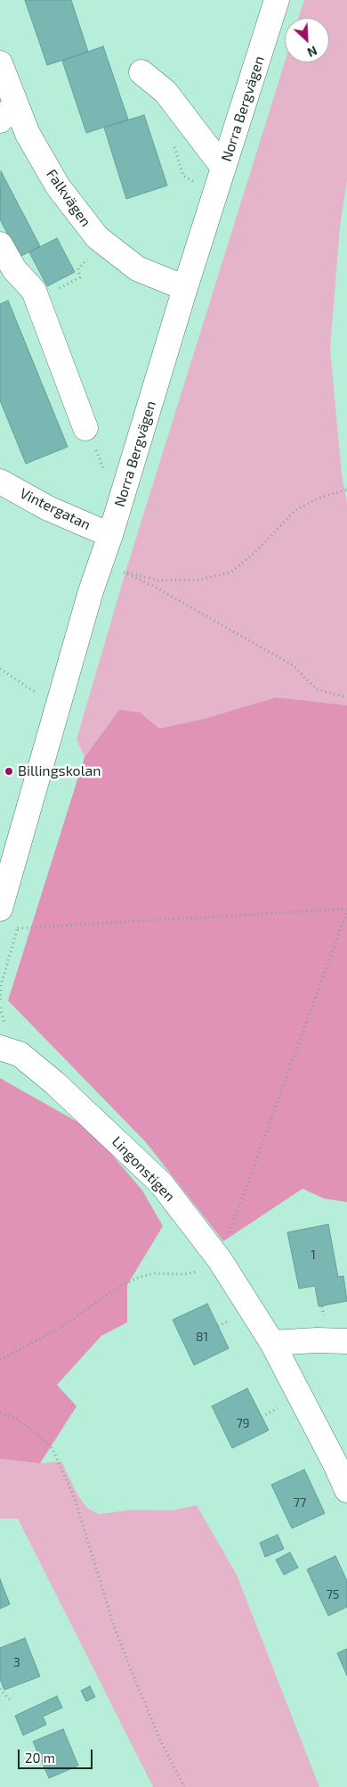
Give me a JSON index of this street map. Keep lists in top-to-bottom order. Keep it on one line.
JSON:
{"streets":{"street":["Norra Bergvägen","Falkvägen","Vintergatan","Lingonstigen"]},"crossings":[["Norra Bergvägen","Falkvägen"],["Norra Bergvägen","Vintergatan"]],"places":["Billingskolan"],"house_numbers":["1","81","79","77","75","3"],"scale_bar":"20 m","north":"bottom right"}
